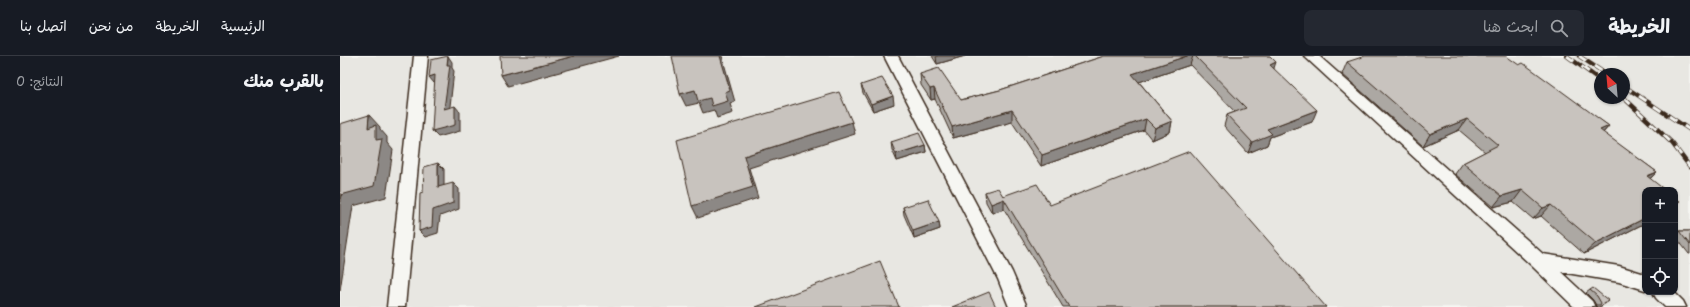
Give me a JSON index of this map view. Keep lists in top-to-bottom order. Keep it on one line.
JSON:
{"north":"top left","page":{"header":"الخريطة","search":"ابحث هنا","nav":["الرئيسية","الخريطة","من نحن","اتصل بنا"],"heading":["بالقرب منك","النتائج: 0"],"map_buttons":["+","−"]}}
